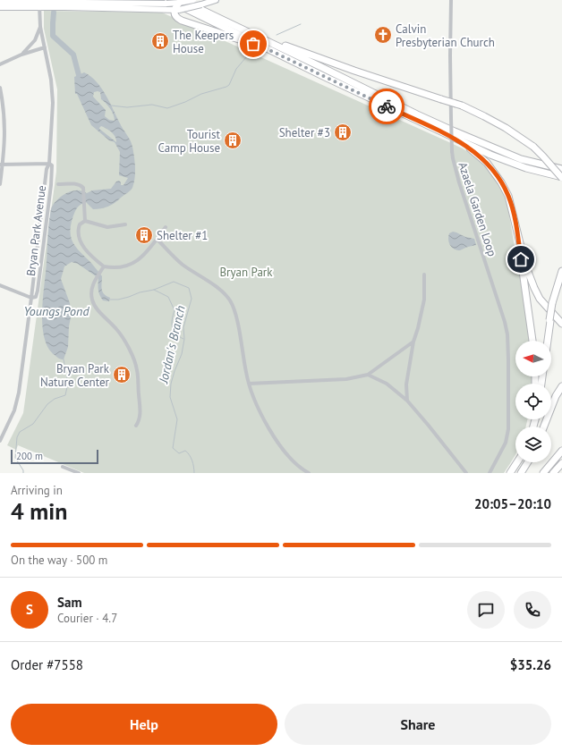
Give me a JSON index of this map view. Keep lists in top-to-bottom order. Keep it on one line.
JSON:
{"streets":{"street":["Azaela Garden Loop","Bryan Park Avenue"]},"water":["Youngs Pond","Jordan's Branch"],"parks":["Bryan Park"],"places":{"church":["Calvin Presbyterian Church"],"building":["The Keepers House","Shelter #3","Tourist Camp House","Shelter #1","Bryan Park Nature Center"]},"scale_bar":"200 m","north":"left","page":{"scale":"200 m","heading":["4 min","Arriving in","20:05–20:10"],"panel":["Sam","Courier · 4.7","Order #7558","$35.26"],"bar":"On the way · 500 m","round":"S","buttons":["Help","Share"]}}
